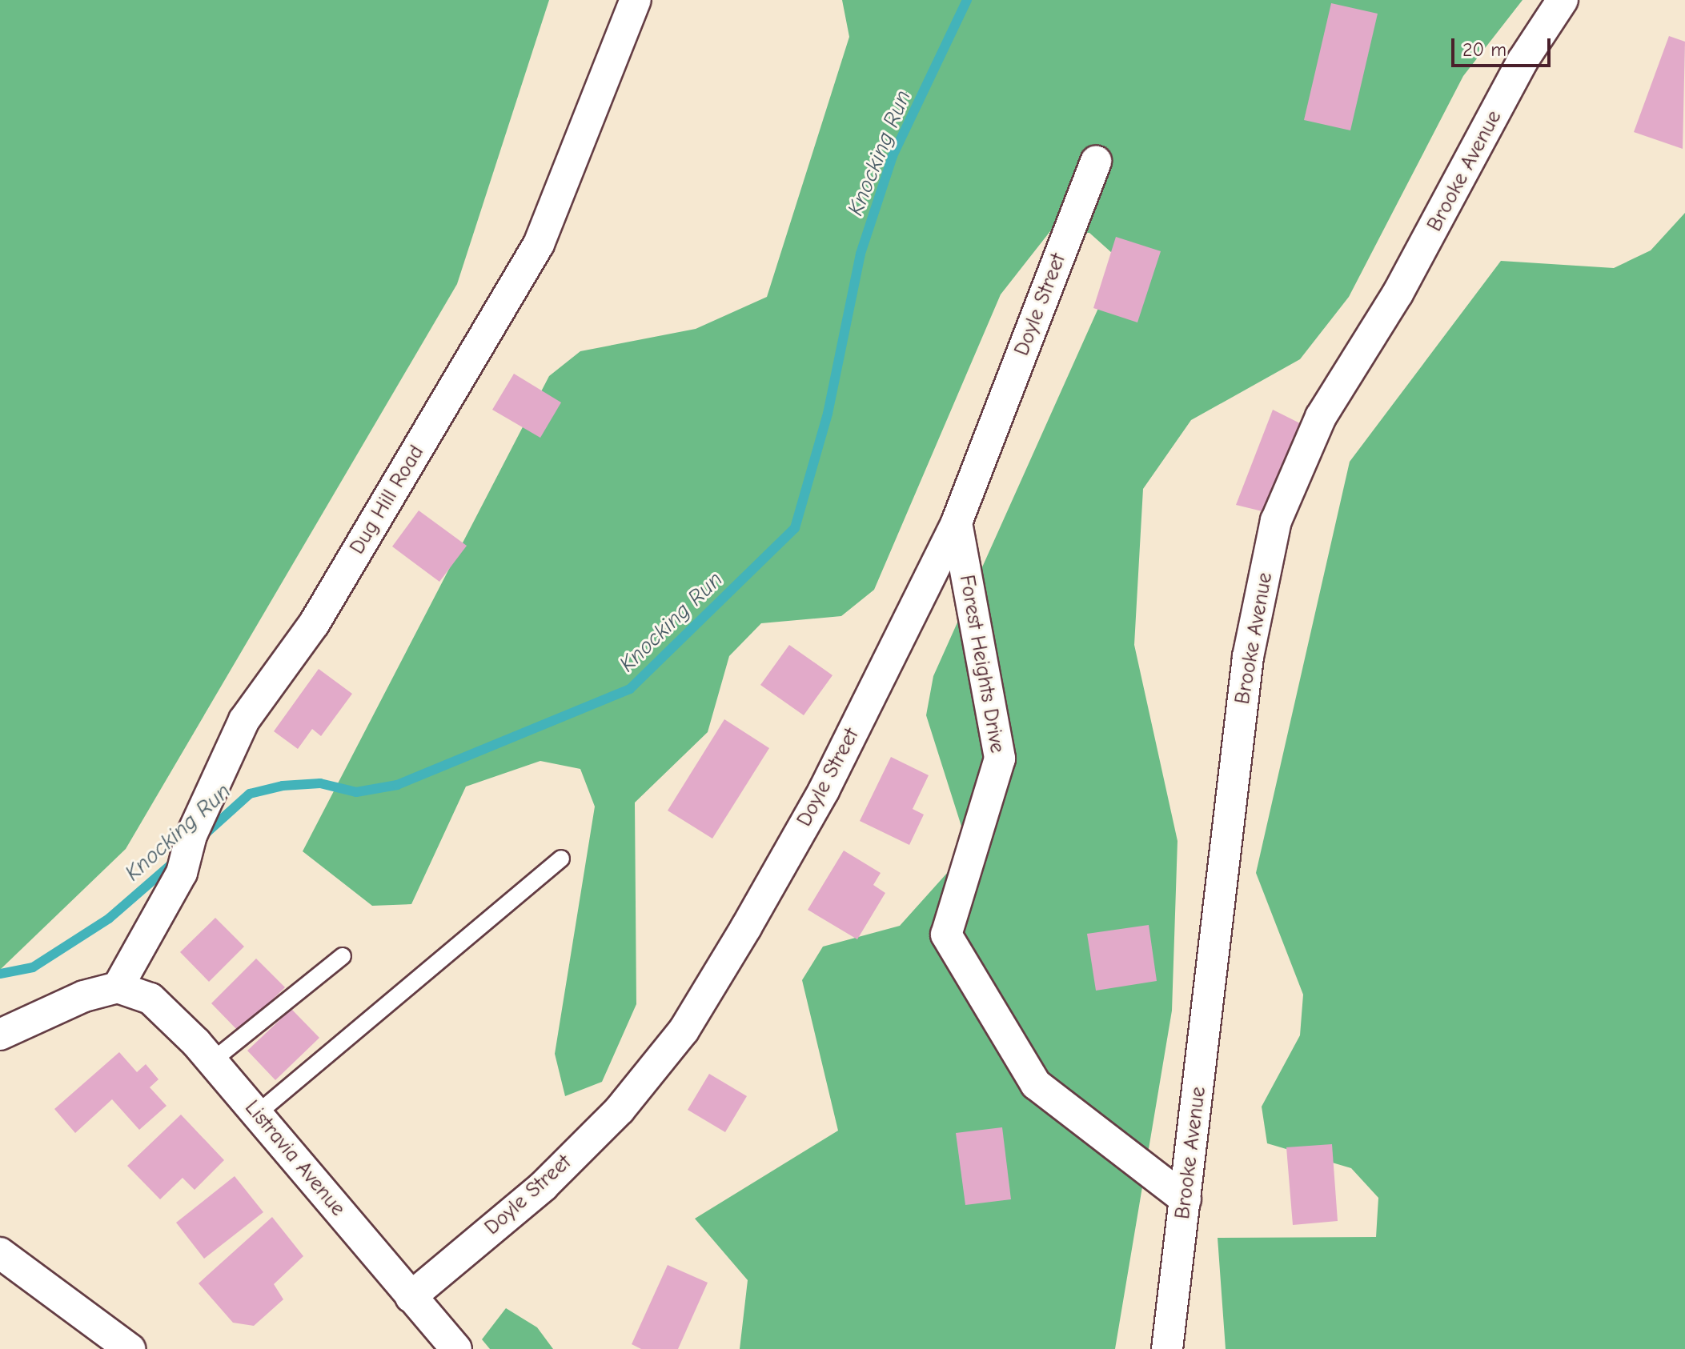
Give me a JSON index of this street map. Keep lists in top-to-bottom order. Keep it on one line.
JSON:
{"streets":{"street":["Brooke Avenue","Doyle Street","Dug Hill Road","Forest Heights Drive","Listravia Avenue"]},"crossings":[["Brooke Avenue","Forest Heights Drive"],["Doyle Street","Forest Heights Drive"],["Doyle Street","Listravia Avenue"],["Dug Hill Road","Listravia Avenue"]],"water":["Knocking Run"],"scale_bar":"20 m"}
